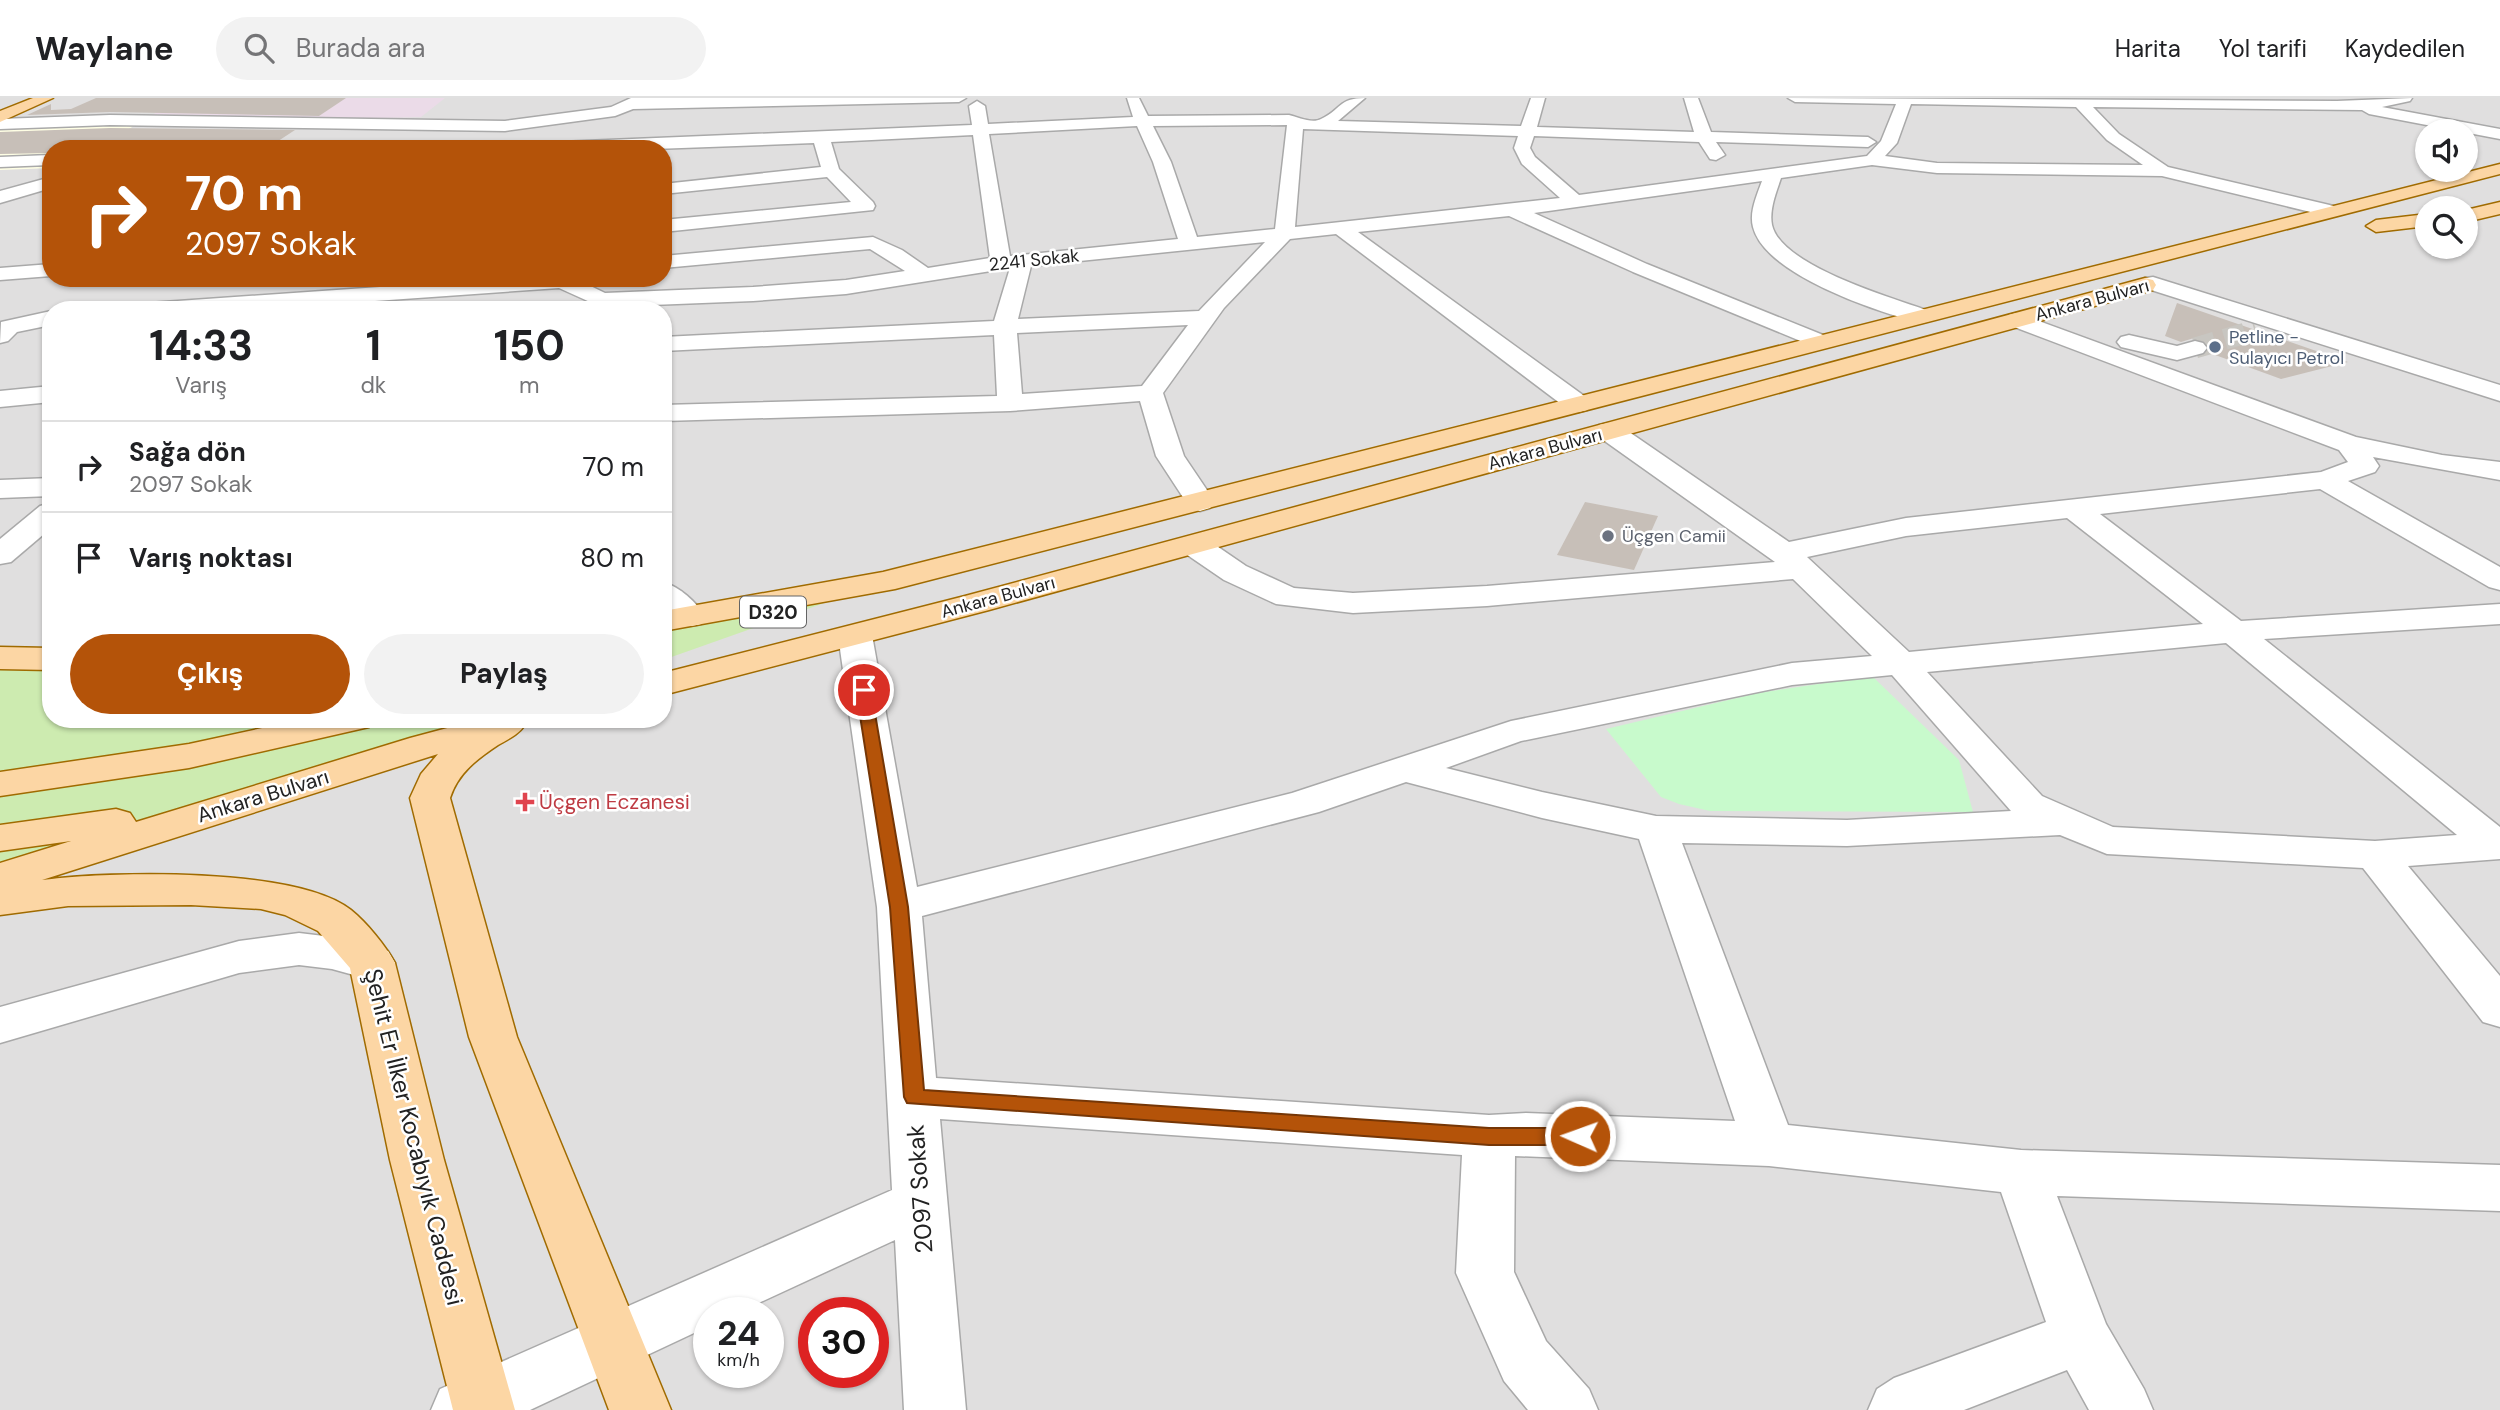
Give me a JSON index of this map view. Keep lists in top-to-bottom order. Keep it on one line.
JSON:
{"streets":{"main road":["Ankara Bulvarı","D320","Şehit Er İlker Kocabıyık Caddesi"],"street":["2241 Sokak","2097 Sokak"]},"crossings":[["Ankara Bulvarı","2097 Sokak"]],"places":{"other":["Petline - Sulayıcı Petrol","Üçgen Camii"],"health":["Üçgen Eczanesi"]},"page":{"header":"Waylane","search":"Burada ara","nav":["Harita","Yol tarifi","Kaydedilen"],"turn":["70 m","2097 Sokak"],"eta":["14:33","Varış","1","dk","150","m"],"list":[{"name":"Sağa dön","note":"2097 Sokak","value":"70 m"},{"name":"Varış noktası","value":"80 m"}],"buttons":["Çıkış","Paylaş"],"speed":"24 km/h","limit":"30"}}
